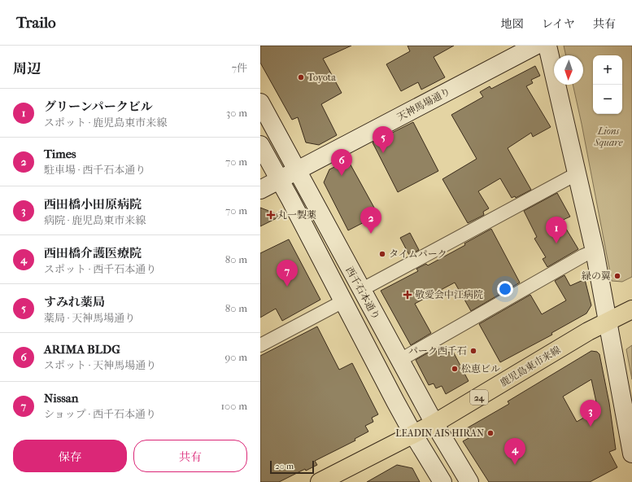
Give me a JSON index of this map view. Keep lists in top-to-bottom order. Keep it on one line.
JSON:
{"streets":{"main road":["鹿児島東市来線","24"],"street":["天神馬場通り","西千石本通り"]},"crossings":[["天神馬場通り","西千石本通り"],["西千石本通り","鹿児島東市来線"],["西千石本通り","24"],["鹿児島東市来線","24"]],"parks":["Lions Square"],"places":{"other":["Toyota","タイムパーク","緑の翼","パーク西千石","松恵ビル","LEADIN AIS HIRAN"],"health":["丸一製薬","敬愛会中江病院"]},"scale_bar":"20 m","north":"bottom","page":{"header":"Trailo","nav":["地図","レイヤ","共有"],"heading":["周辺","7件"],"map_buttons":["+","−"],"list":[{"mark":"1","name":"グリーンパークビル","note":"スポット · 鹿児島東市来線","value":"30 m"},{"mark":"2","name":"Times","note":"駐車場 · 西千石本通り","value":"70 m"},{"mark":"3","name":"西田橋小田原病院","note":"病院 · 鹿児島東市来線","value":"70 m"},{"mark":"4","name":"西田橋介護医療院","note":"スポット · 西千石本通り","value":"80 m"},{"mark":"5","name":"すみれ薬局","note":"薬局 · 天神馬場通り","value":"80 m"},{"mark":"6","name":"ARIMA BLDG","note":"スポット · 天神馬場通り","value":"90 m"},{"mark":"7","name":"Nissan","note":"ショップ · 西千石本通り","value":"100 m"}],"pins":["5","6","2","1","7","3","4"],"buttons":["保存","共有"],"scale":"20 m"}}
